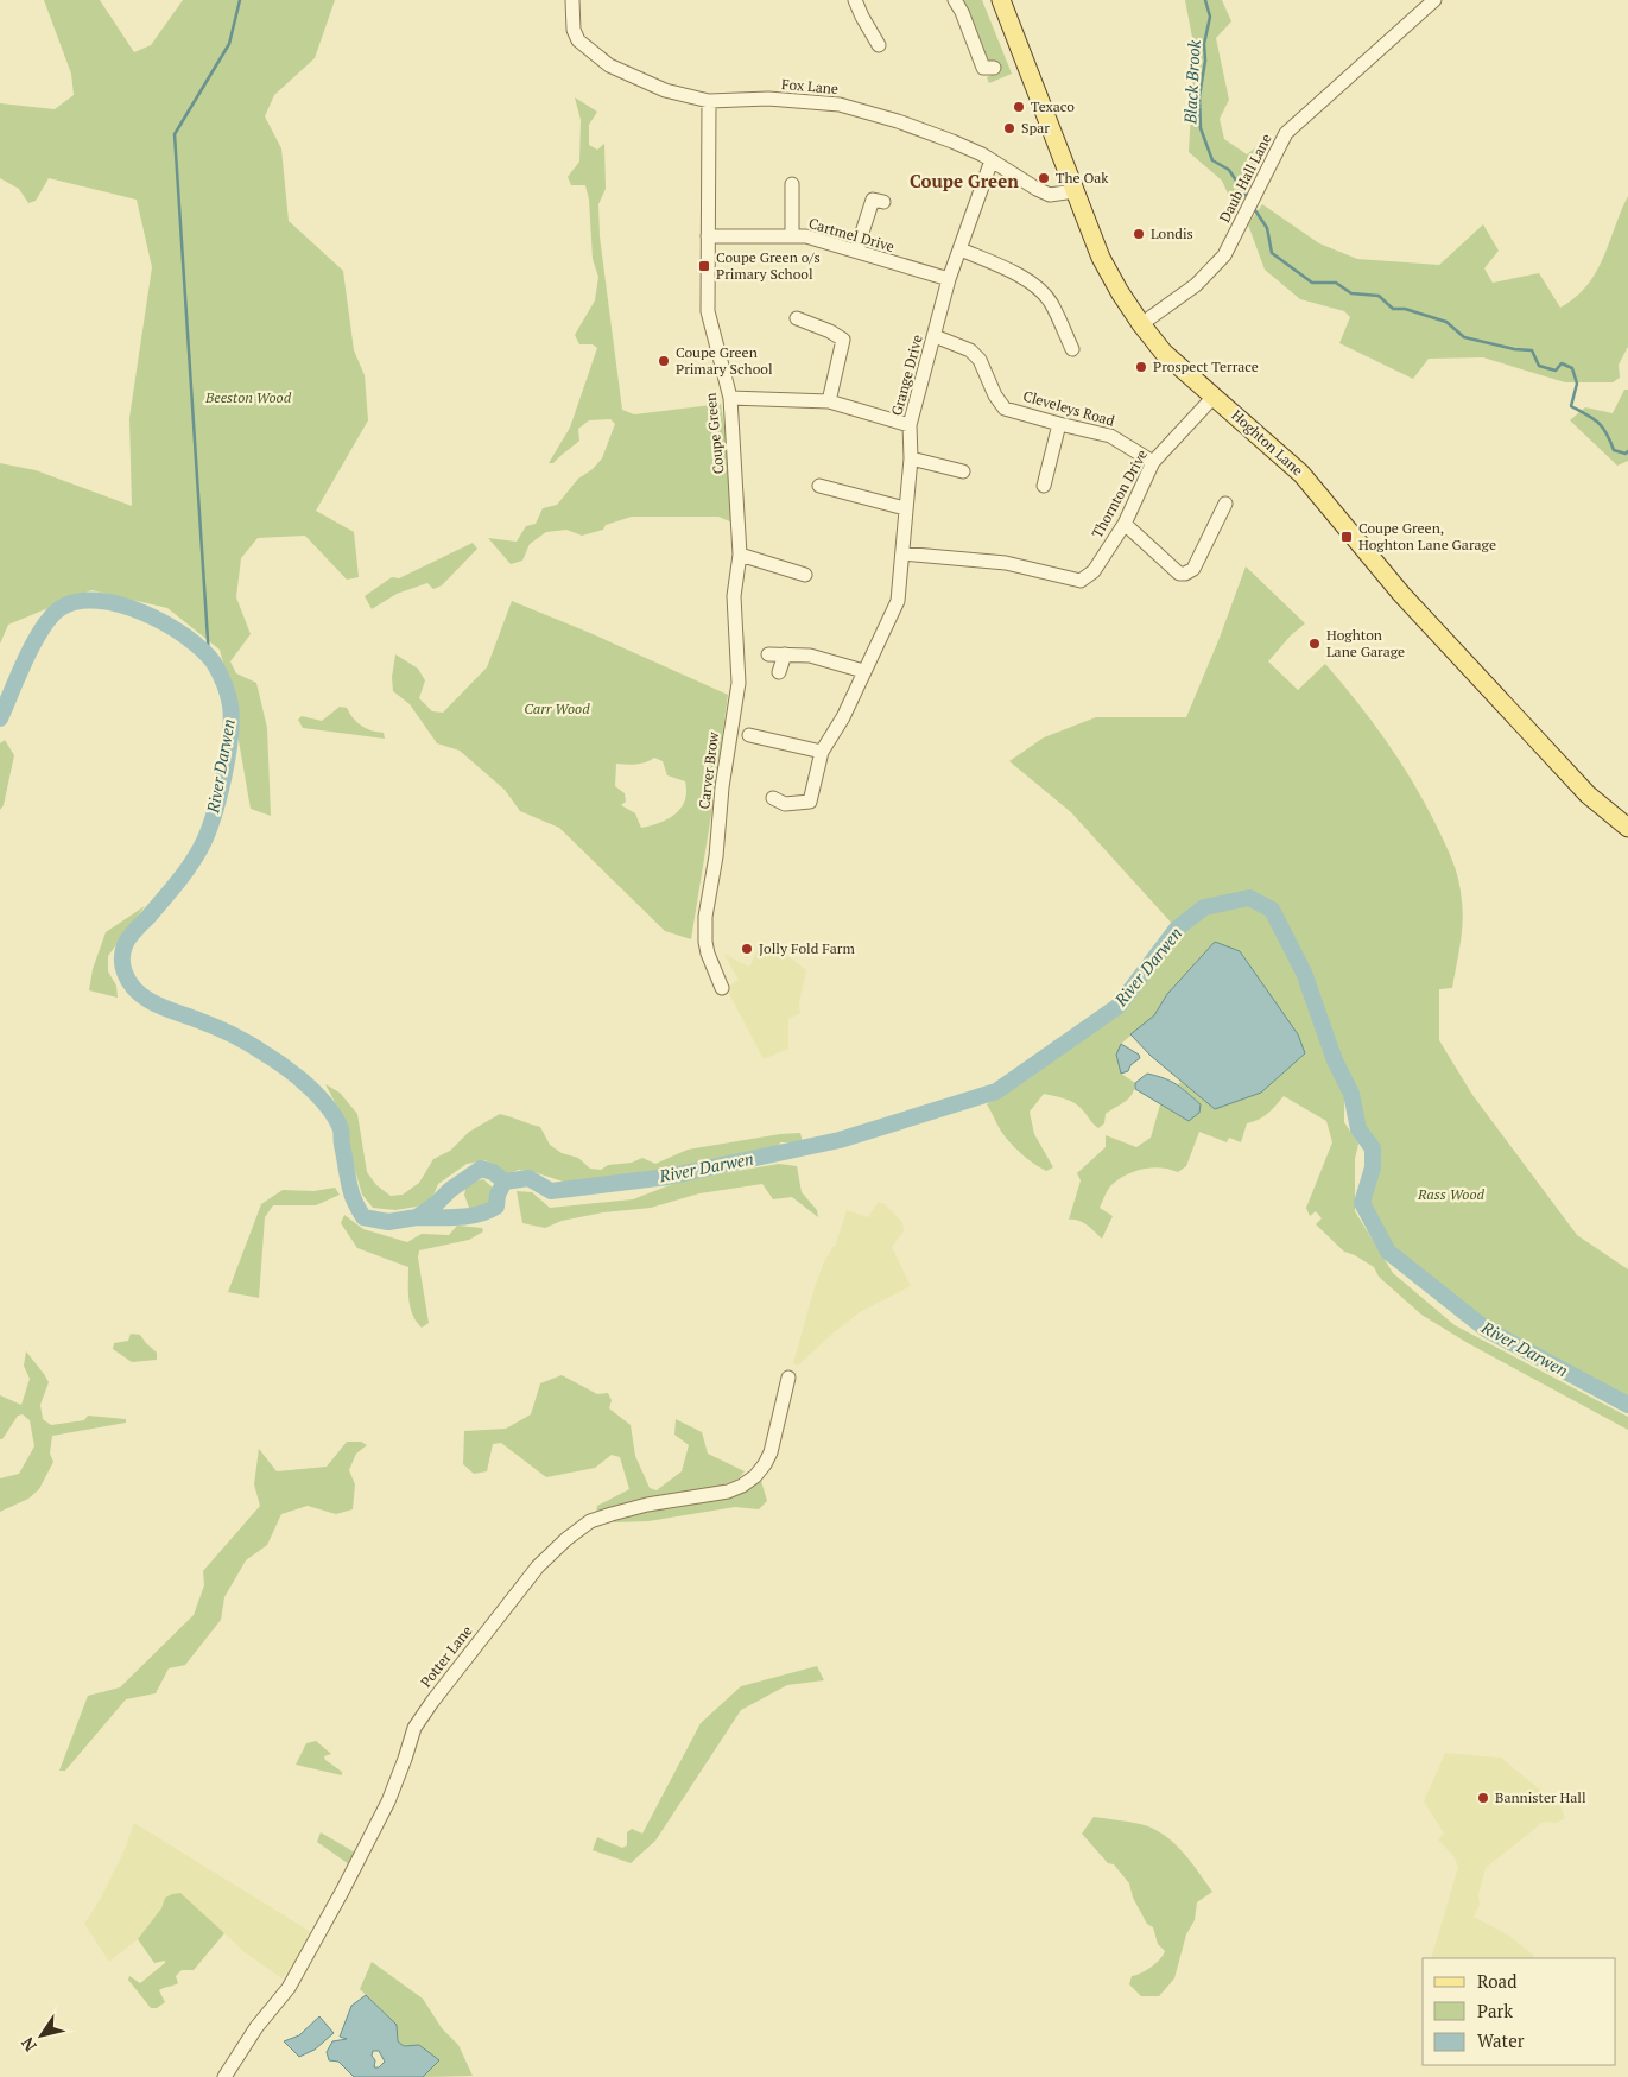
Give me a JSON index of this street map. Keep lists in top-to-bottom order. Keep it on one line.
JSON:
{"streets":{"main road":["Hoghton Lane"],"street":["Fox Lane","Daub Hall Lane","Cartmel Drive","Grange Drive","Cleveleys Road","Coupe Green","Thornton Drive","Carver Brow","Potter Lane"]},"crossings":[["Fox Lane","Grange Drive"],["Fox Lane","Coupe Green"],["Fox Lane","Hoghton Lane"],["Daub Hall Lane","Hoghton Lane"],["Cartmel Drive","Grange Drive"],["Cartmel Drive","Coupe Green"],["Grange Drive","Cleveleys Road"],["Grange Drive","Thornton Drive"],["Cleveleys Road","Thornton Drive"],["Coupe Green","Carver Brow"],["Hoghton Lane","Thornton Drive"]],"districts":["Coupe Green"],"water":["Black Brook","River Darwen"],"parks":["Beeston Wood","Carr Wood","Rass Wood"],"places":{"other":["Texaco","Spar","The Oak","Londis","Coupe Green Primary School","Prospect Terrace","Hoghton Lane Garage","Jolly Fold Farm","Bannister Hall"],"transit":["Coupe Green o/s Primary School","Coupe Green, Hoghton Lane Garage"]},"legend":["Road","Park","Water"],"north":"bottom left"}
